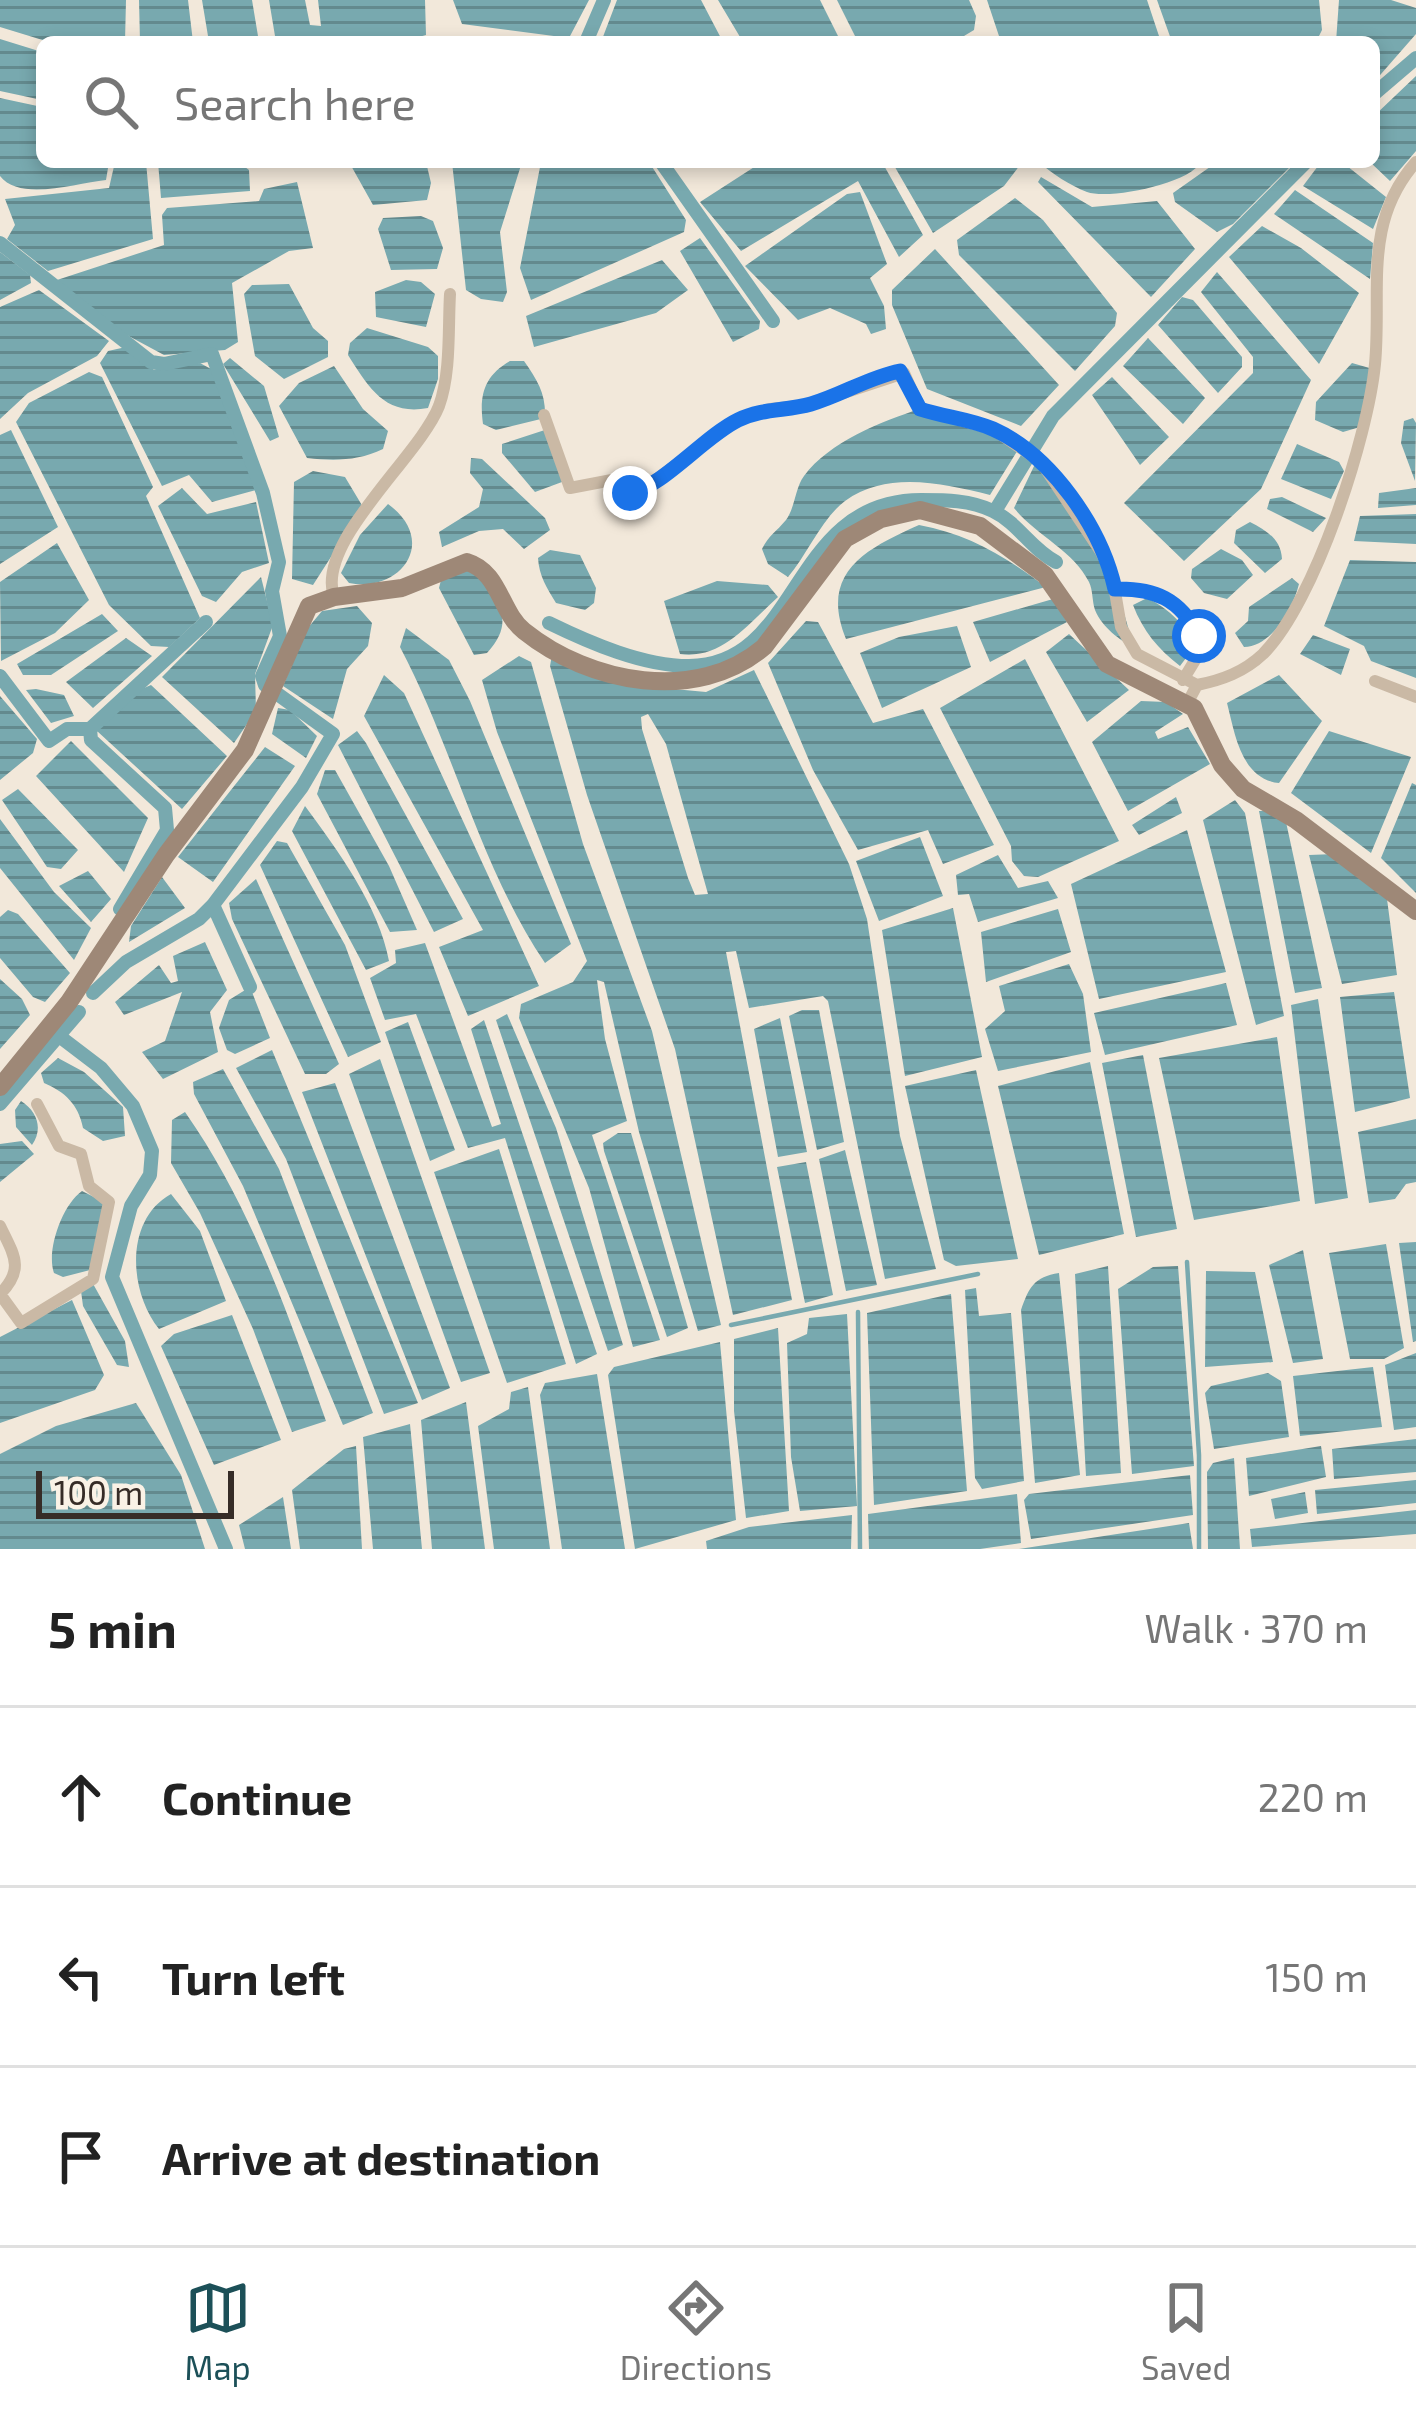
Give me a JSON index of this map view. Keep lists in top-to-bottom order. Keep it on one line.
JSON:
{"scale_bar":"100 m","page":{"search":"Search here","scale":"100 m","heading":["5 min","Walk · 370 m"],"list":[["Continue","220 m"],["Turn left","150 m"],"Arrive at destination"],"nav":["Map","Directions","Saved"]}}
